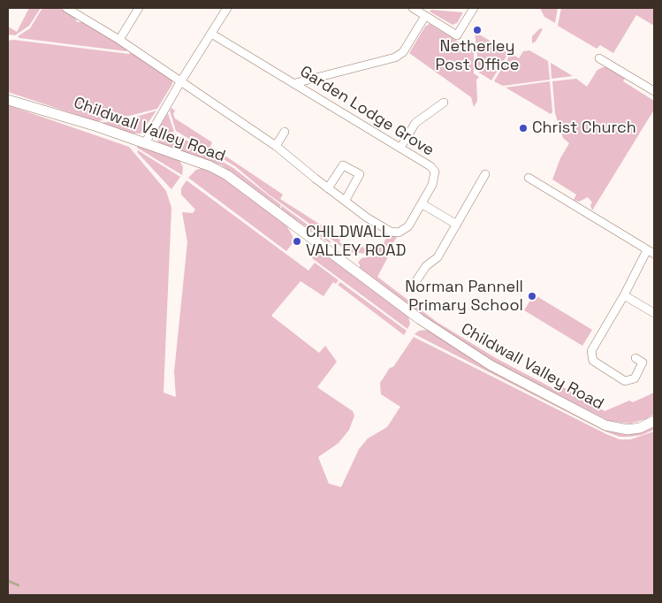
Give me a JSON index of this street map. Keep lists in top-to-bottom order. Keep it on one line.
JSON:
{"streets":{"main road":["Childwall Valley Road"],"street":["Garden Lodge Grove"]},"places":["Netherley Post Office","Christ Church","CHILDWALL VALLEY ROAD","Norman Pannell Primary School"]}
